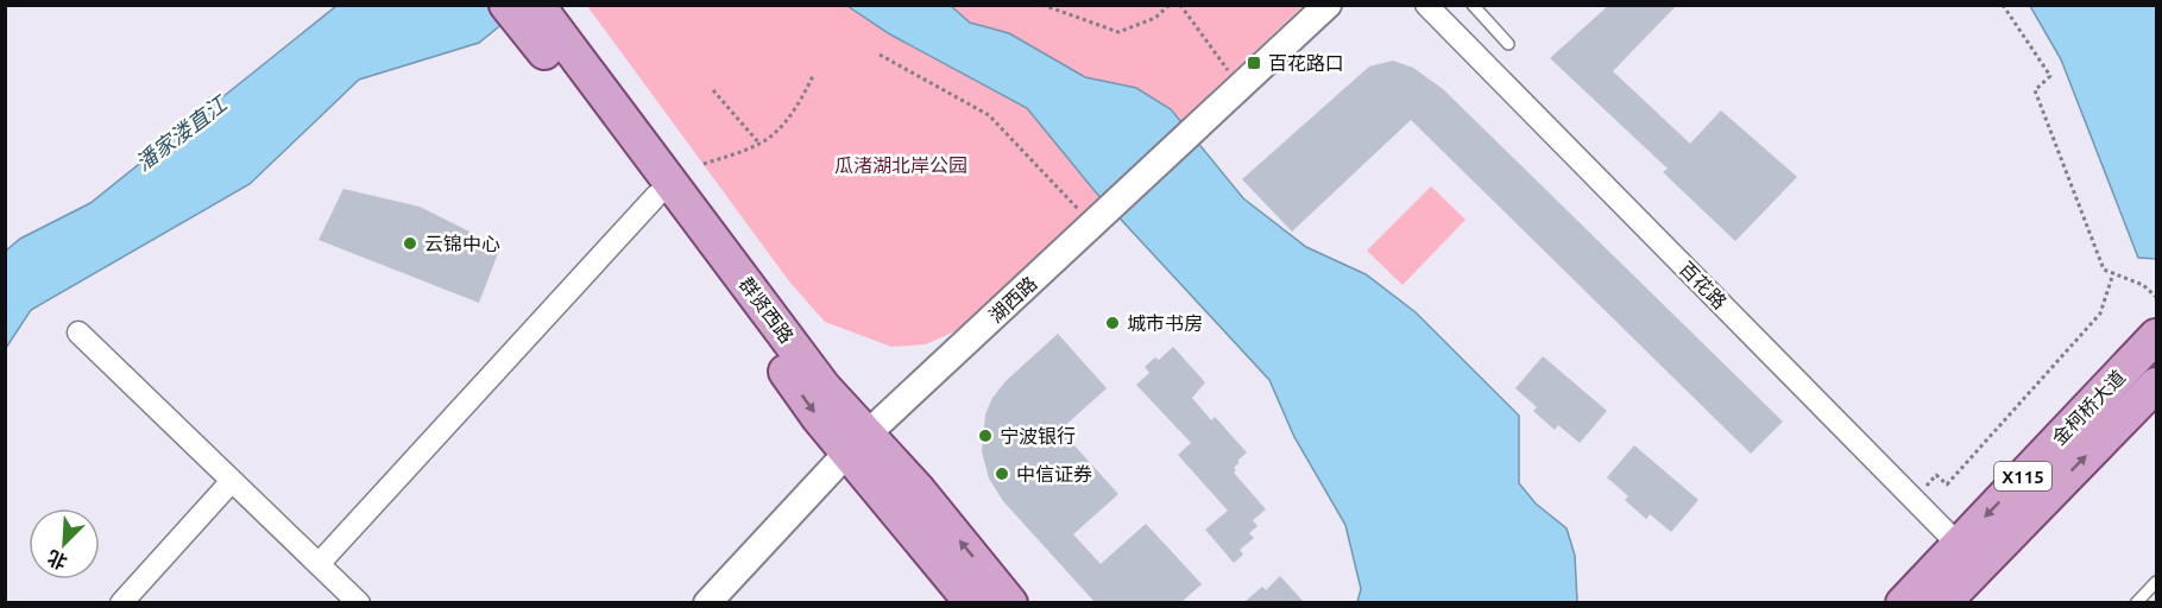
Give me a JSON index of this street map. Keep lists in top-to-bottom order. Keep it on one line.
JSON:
{"streets":{"main road":["群贤西路","金柯桥大道","X115"],"street":["百花路","湖西路"]},"crossings":[["百花路","金柯桥大道"],["湖西路","群贤西路"]],"water":["潘家溇直江"],"parks":["瓜渚湖北岸公园"],"places":{"transit":["百花路口"],"other":["云锦中心","城市书房","宁波银行","中信证券"]},"north":"bottom left"}
